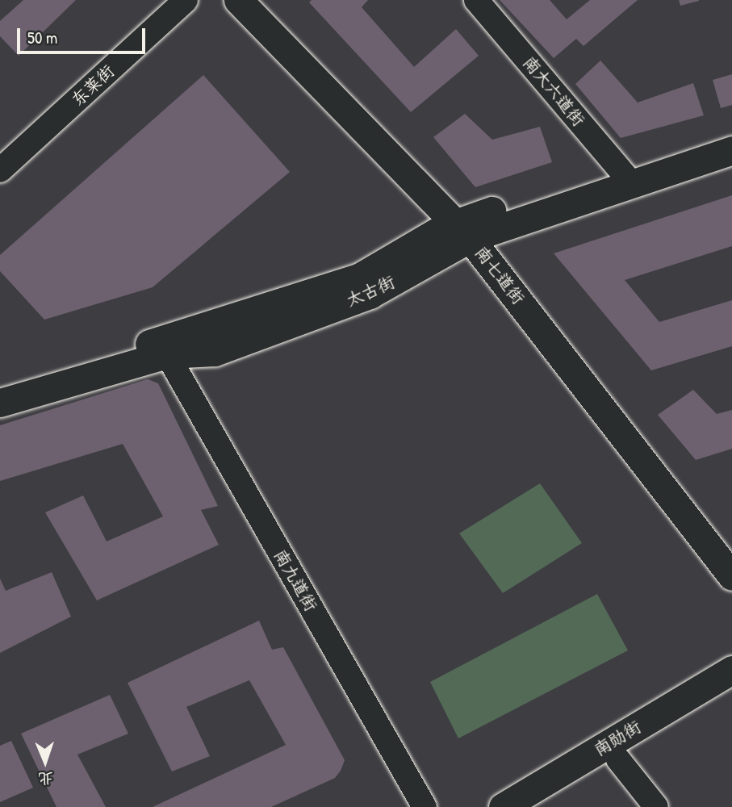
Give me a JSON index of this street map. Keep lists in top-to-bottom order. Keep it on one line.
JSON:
{"streets":{"main road":["南七道街","太古街","南勋街"],"street":["东莱街","南大六道街","南九道街"]},"crossings":[["南大六道街","太古街"],["南七道街","太古街"],["太古街","南九道街"]],"scale_bar":"50 m","north":"bottom"}
